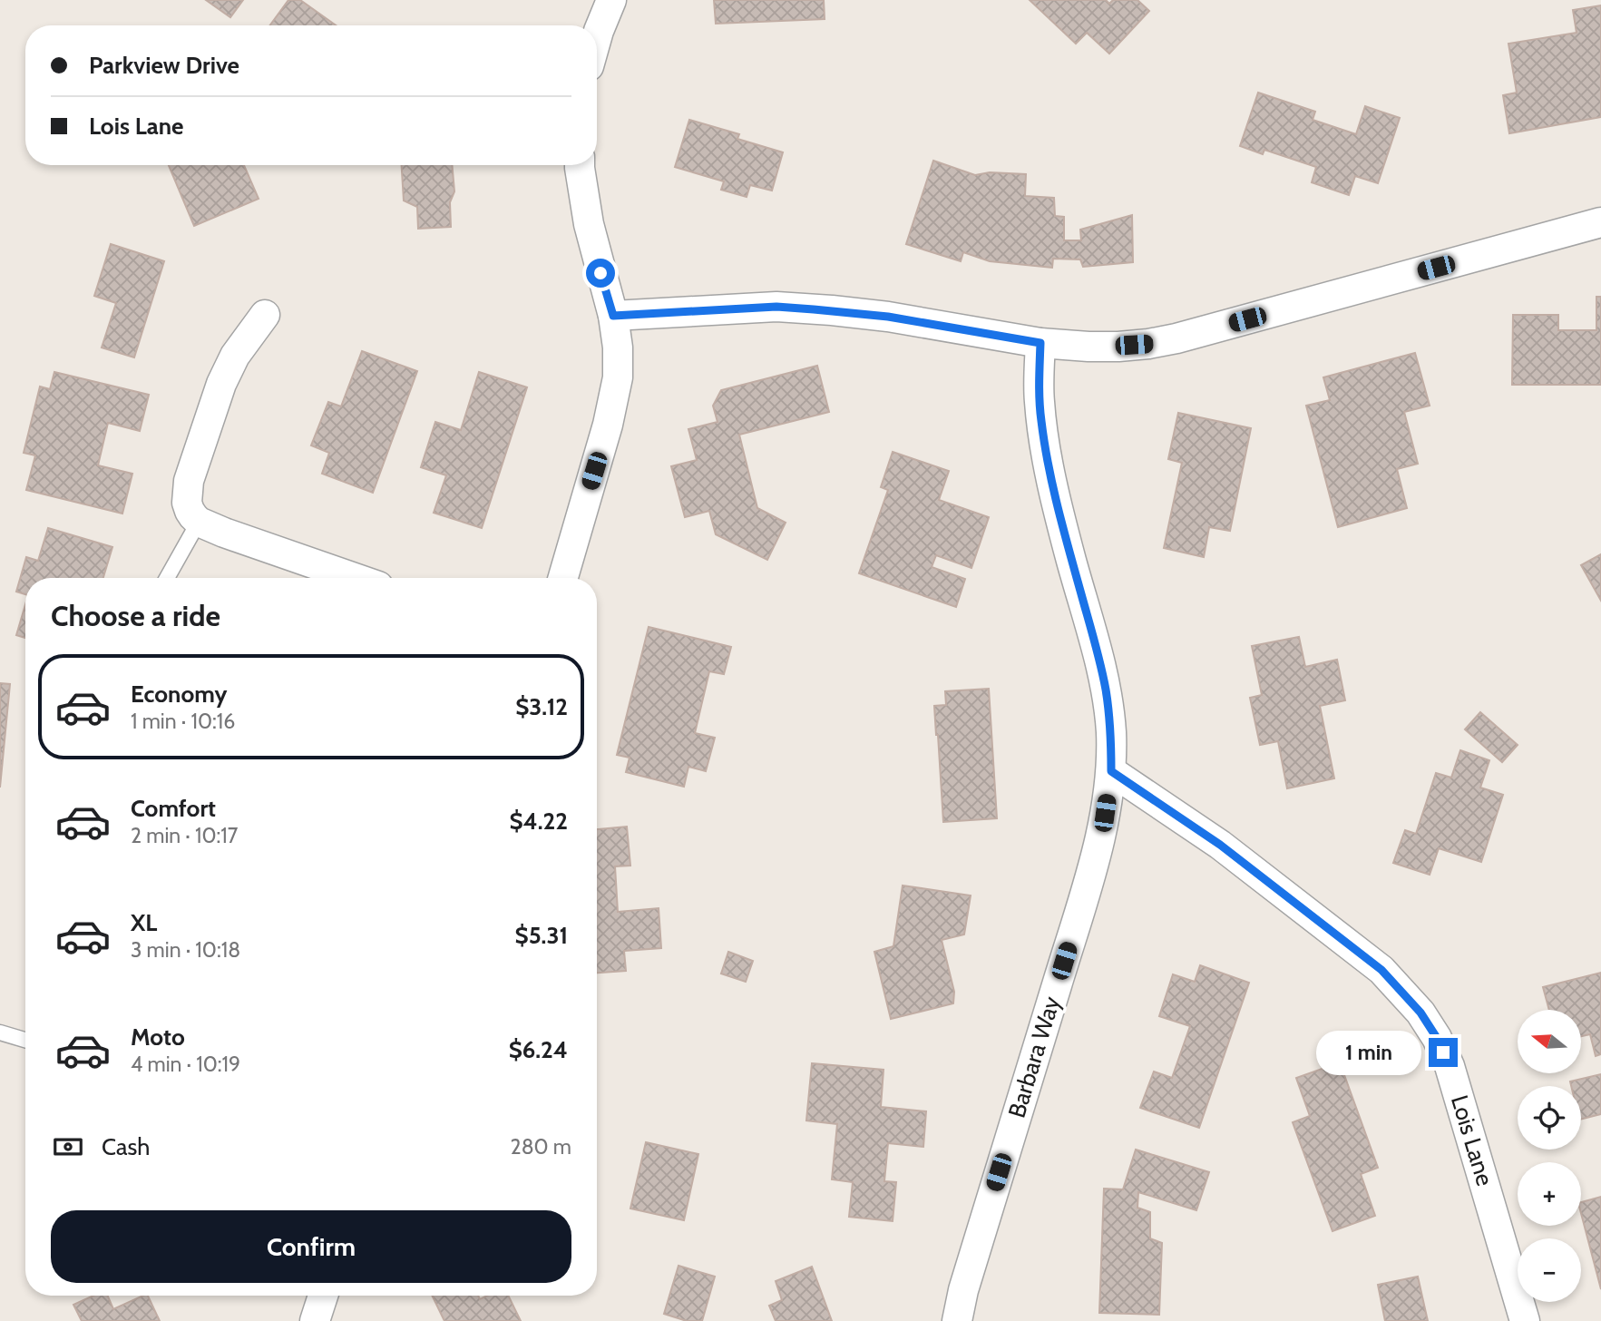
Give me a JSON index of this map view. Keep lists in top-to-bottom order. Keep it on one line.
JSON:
{"streets":{"street":["Barbara Way","Lois Lane"]},"crossings":[["Barbara Way","Lois Lane"]],"north":"left","page":{"banner":["Parkview Drive","Lois Lane"],"heading":"Choose a ride","list":[{"name":"Economy","note":"1 min · 10:16","value":"$3.12"},{"name":"Comfort","note":"2 min · 10:17","value":"$4.22"},{"name":"XL","note":"3 min · 10:18","value":"$5.31"},{"name":"Moto","note":"4 min · 10:19","value":"$6.24"}],"map_buttons":["+","−"],"bubble":"1 min","pay":["Cash","280 m"],"buttons":"Confirm"}}
